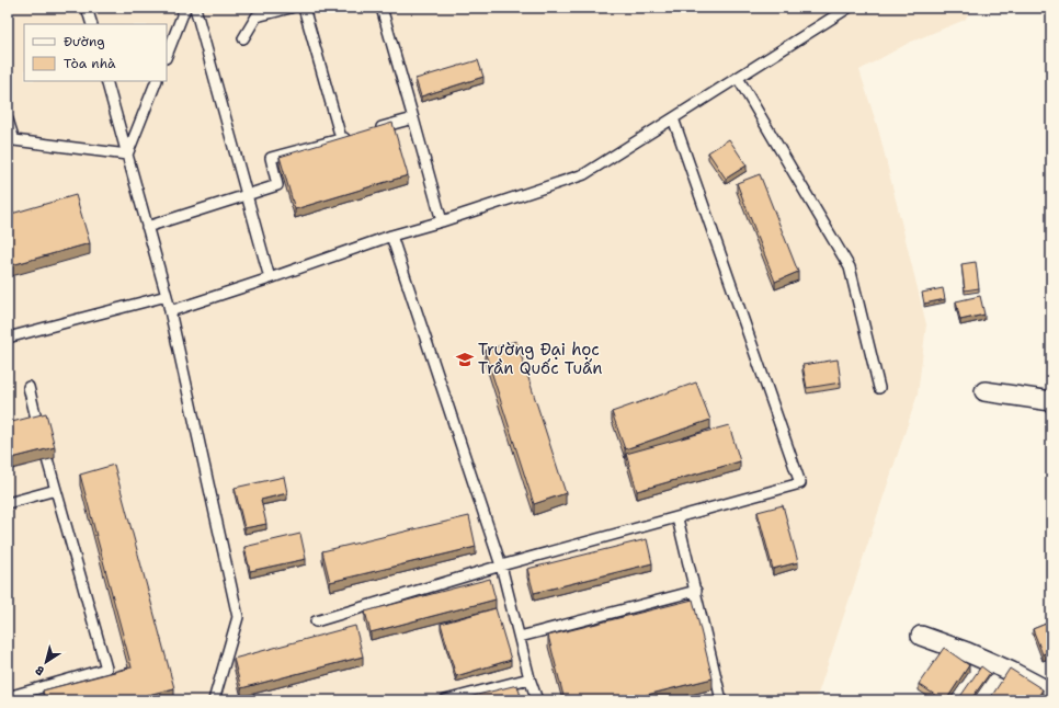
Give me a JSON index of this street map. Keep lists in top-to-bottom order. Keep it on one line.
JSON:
{"places":{"school or university":["Trường Đại học Trần Quốc Tuấn"]},"legend":["Đường","Tòa nhà"],"north":"bottom left"}
